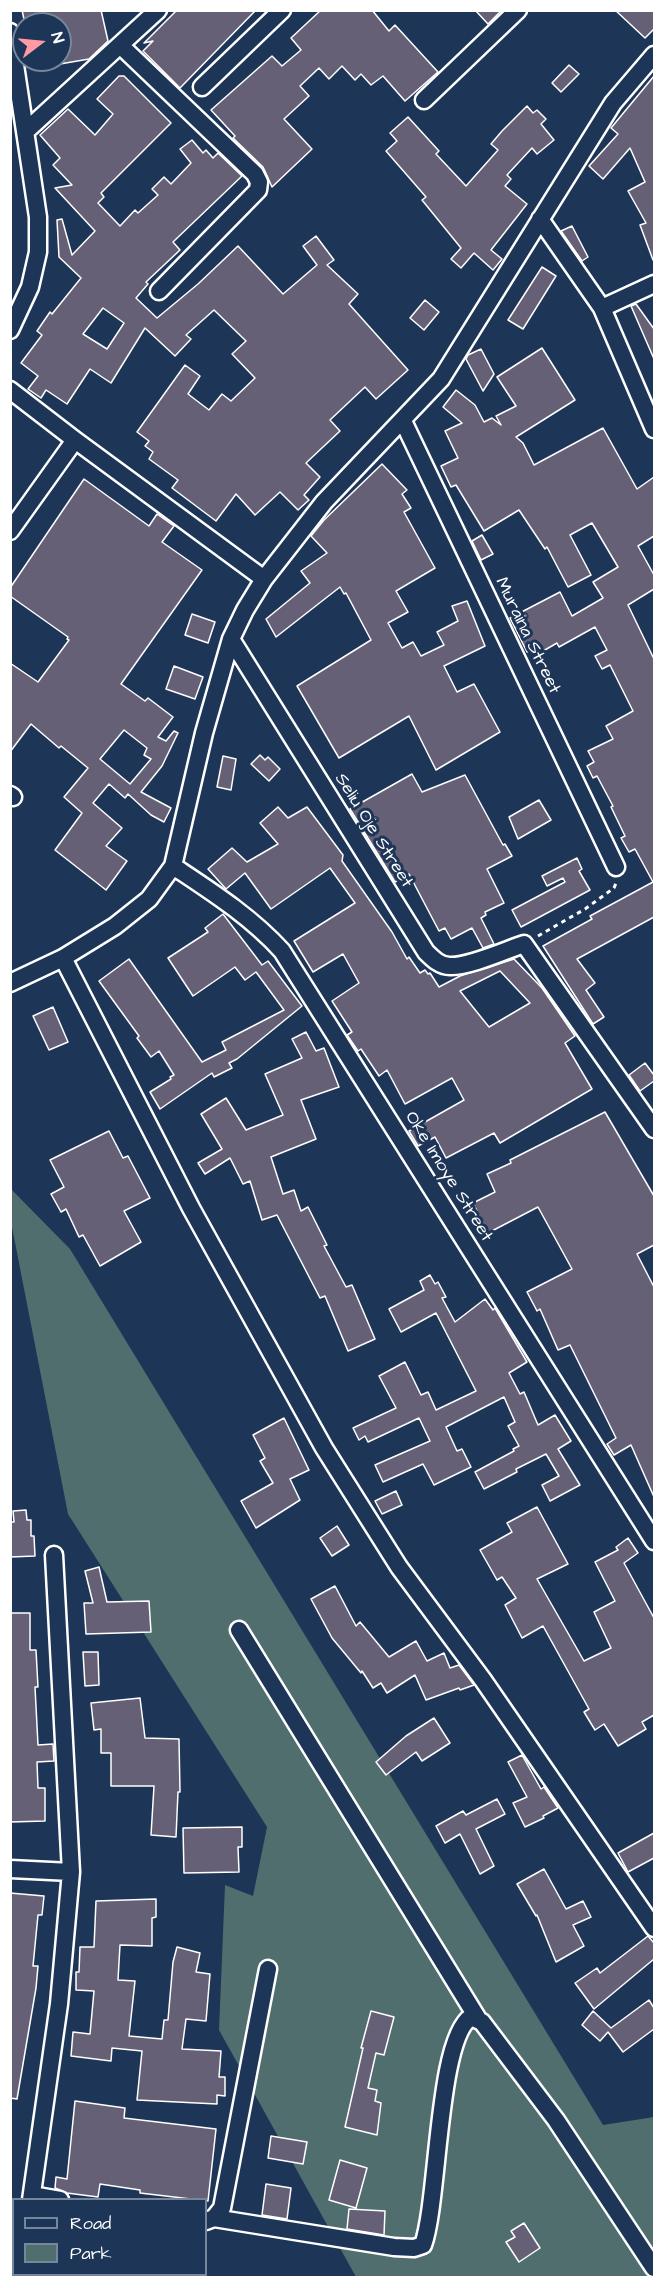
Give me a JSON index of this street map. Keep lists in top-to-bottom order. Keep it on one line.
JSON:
{"streets":{"street":["Muraina Street","Seliu Oje Street","Oke Imoye Street"]},"legend":["Road","Park"],"north":"right"}
